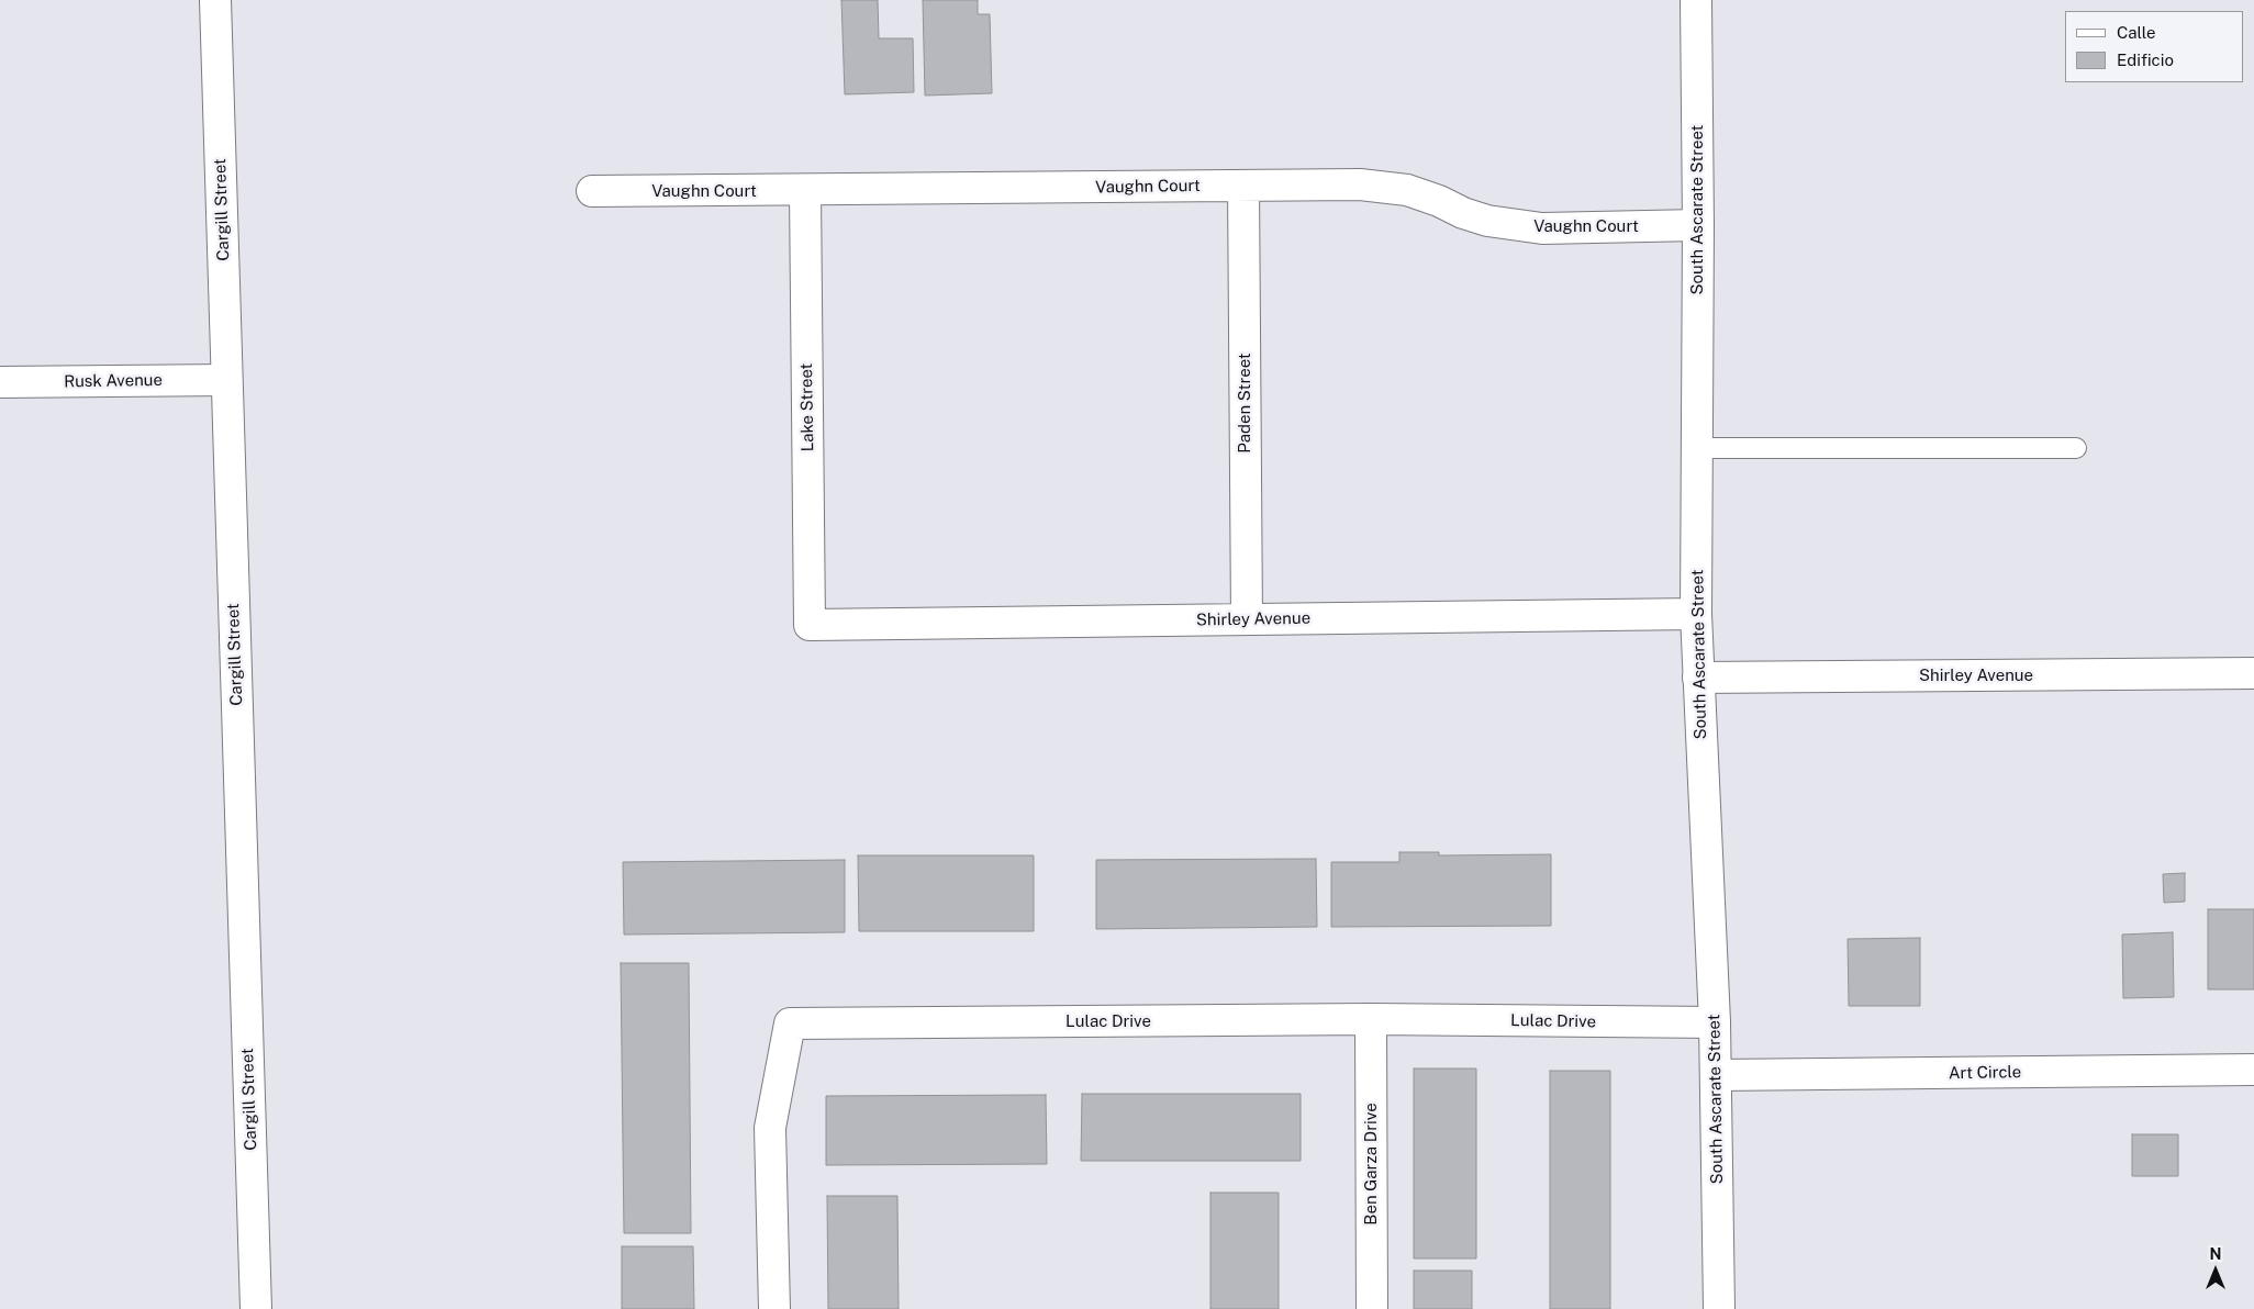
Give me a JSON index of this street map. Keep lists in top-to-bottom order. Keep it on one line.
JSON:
{"streets":{"street":["Vaughn Court","Cargill Street","South Ascarate Street","Rusk Avenue","Paden Street","Lake Street","Shirley Avenue","Lulac Drive","Art Circle","Ben Garza Drive"]},"crossings":[["Vaughn Court","South Ascarate Street"],["Vaughn Court","Paden Street"],["Vaughn Court","Lake Street"],["Cargill Street","Rusk Avenue"],["South Ascarate Street","Shirley Avenue"],["South Ascarate Street","Lulac Drive"],["South Ascarate Street","Art Circle"],["Paden Street","Shirley Avenue"],["Lake Street","Shirley Avenue"],["Lulac Drive","Ben Garza Drive"]],"legend":["Calle","Edificio"],"north":"top"}
